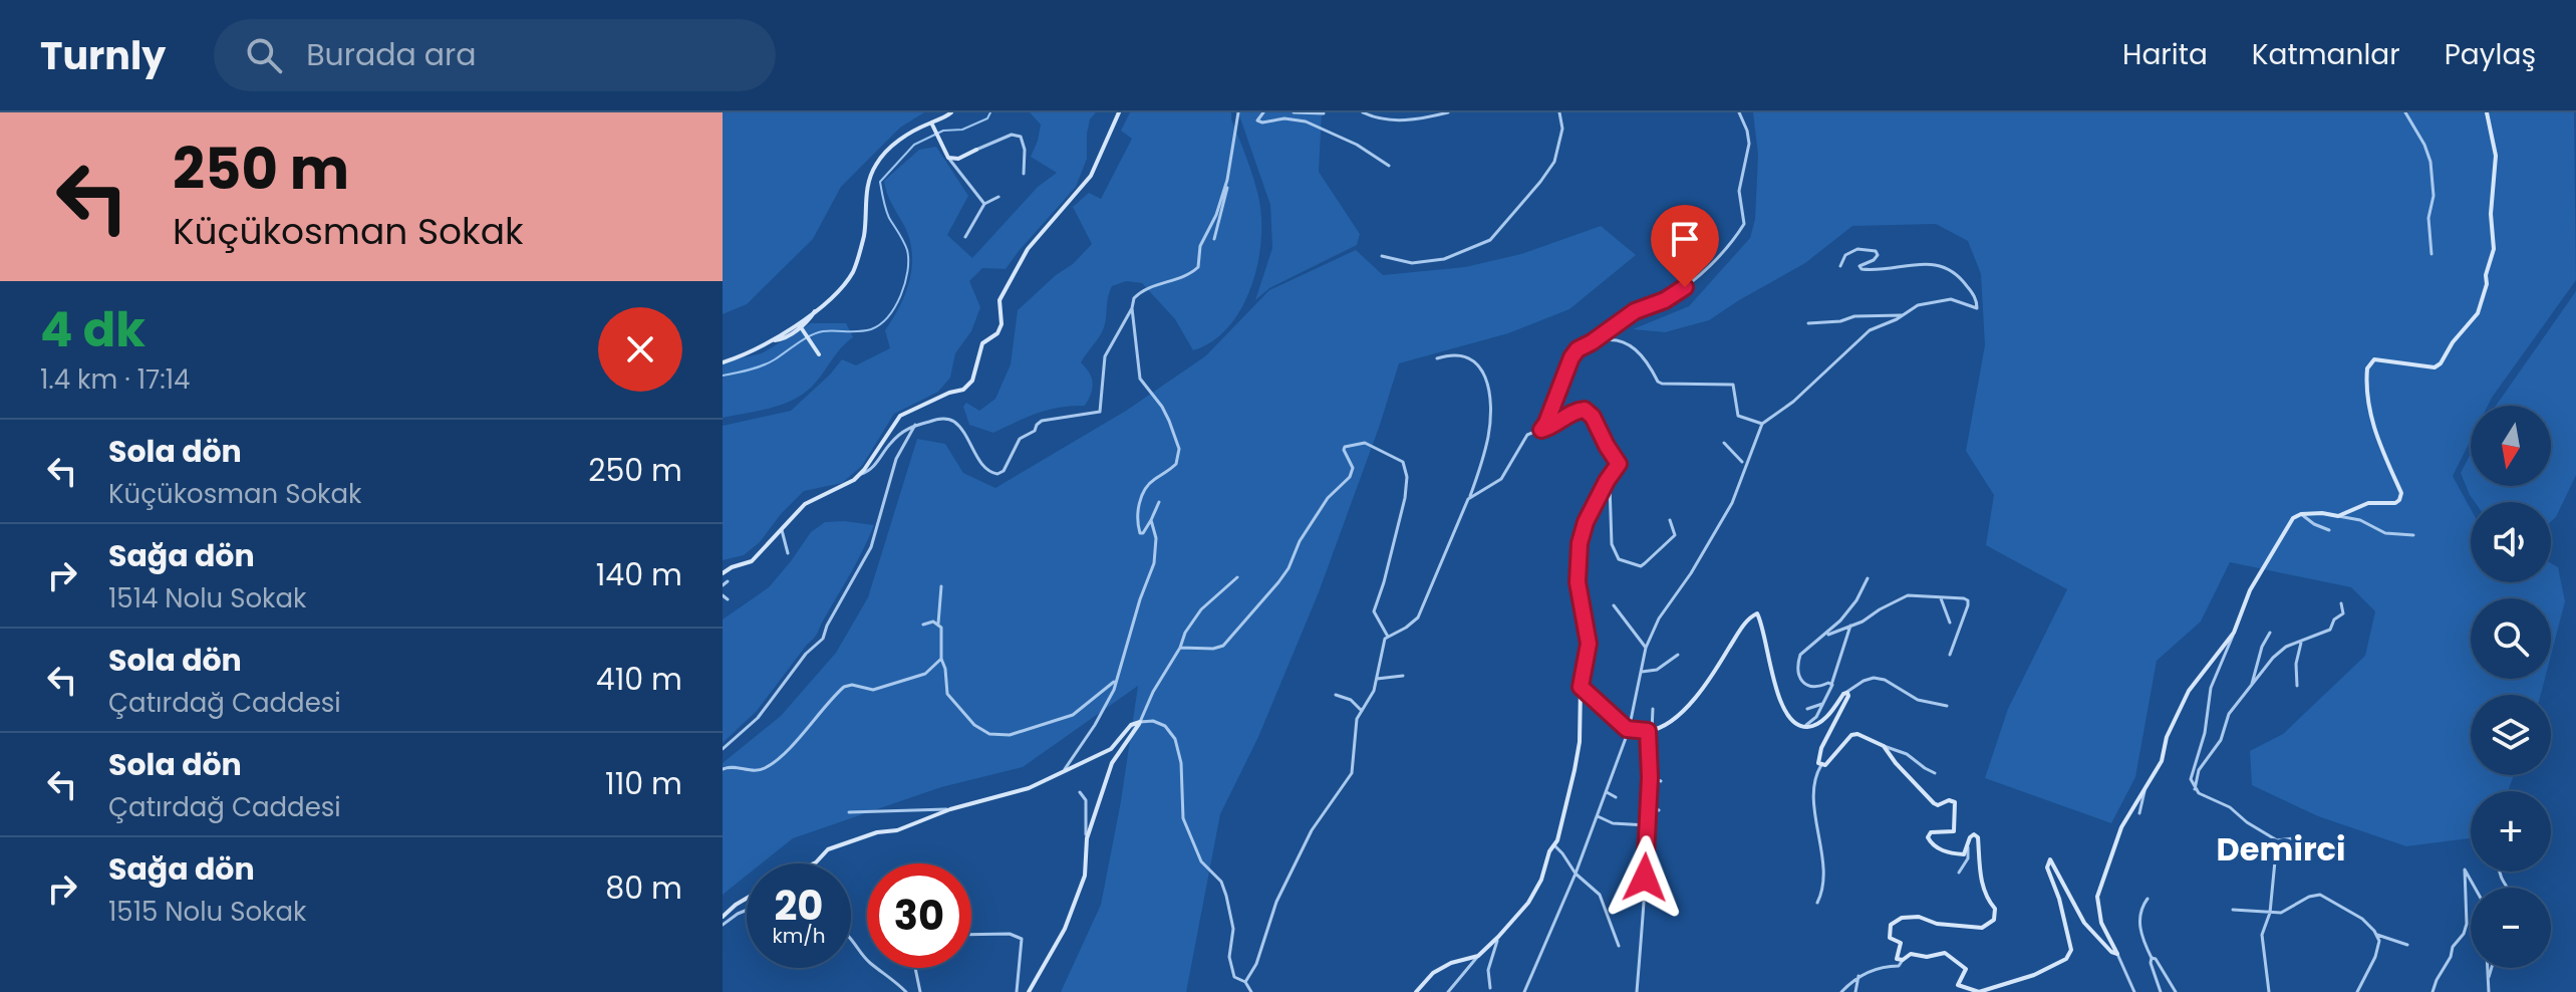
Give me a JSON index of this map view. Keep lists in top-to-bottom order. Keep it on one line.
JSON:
{"districts":["Demirci"],"north":"bottom","page":{"header":"Turnly","search":"Burada ara","nav":["Harita","Katmanlar","Paylaş"],"turn":["250 m","Küçükosman Sokak"],"heading":["4 dk","1.4 km · 17:14"],"map_buttons":["+","−"],"list":[{"name":"Sola dön","note":"Küçükosman Sokak","value":"250 m"},{"name":"Sağa dön","note":"1514 Nolu Sokak","value":"140 m"},{"name":"Sola dön","note":"Çatırdağ Caddesi","value":"410 m"},{"name":"Sola dön","note":"Çatırdağ Caddesi","value":"110 m"},{"name":"Sağa dön","note":"1515 Nolu Sokak","value":"80 m"}],"speed":"20 km/h","limit":"30"}}
